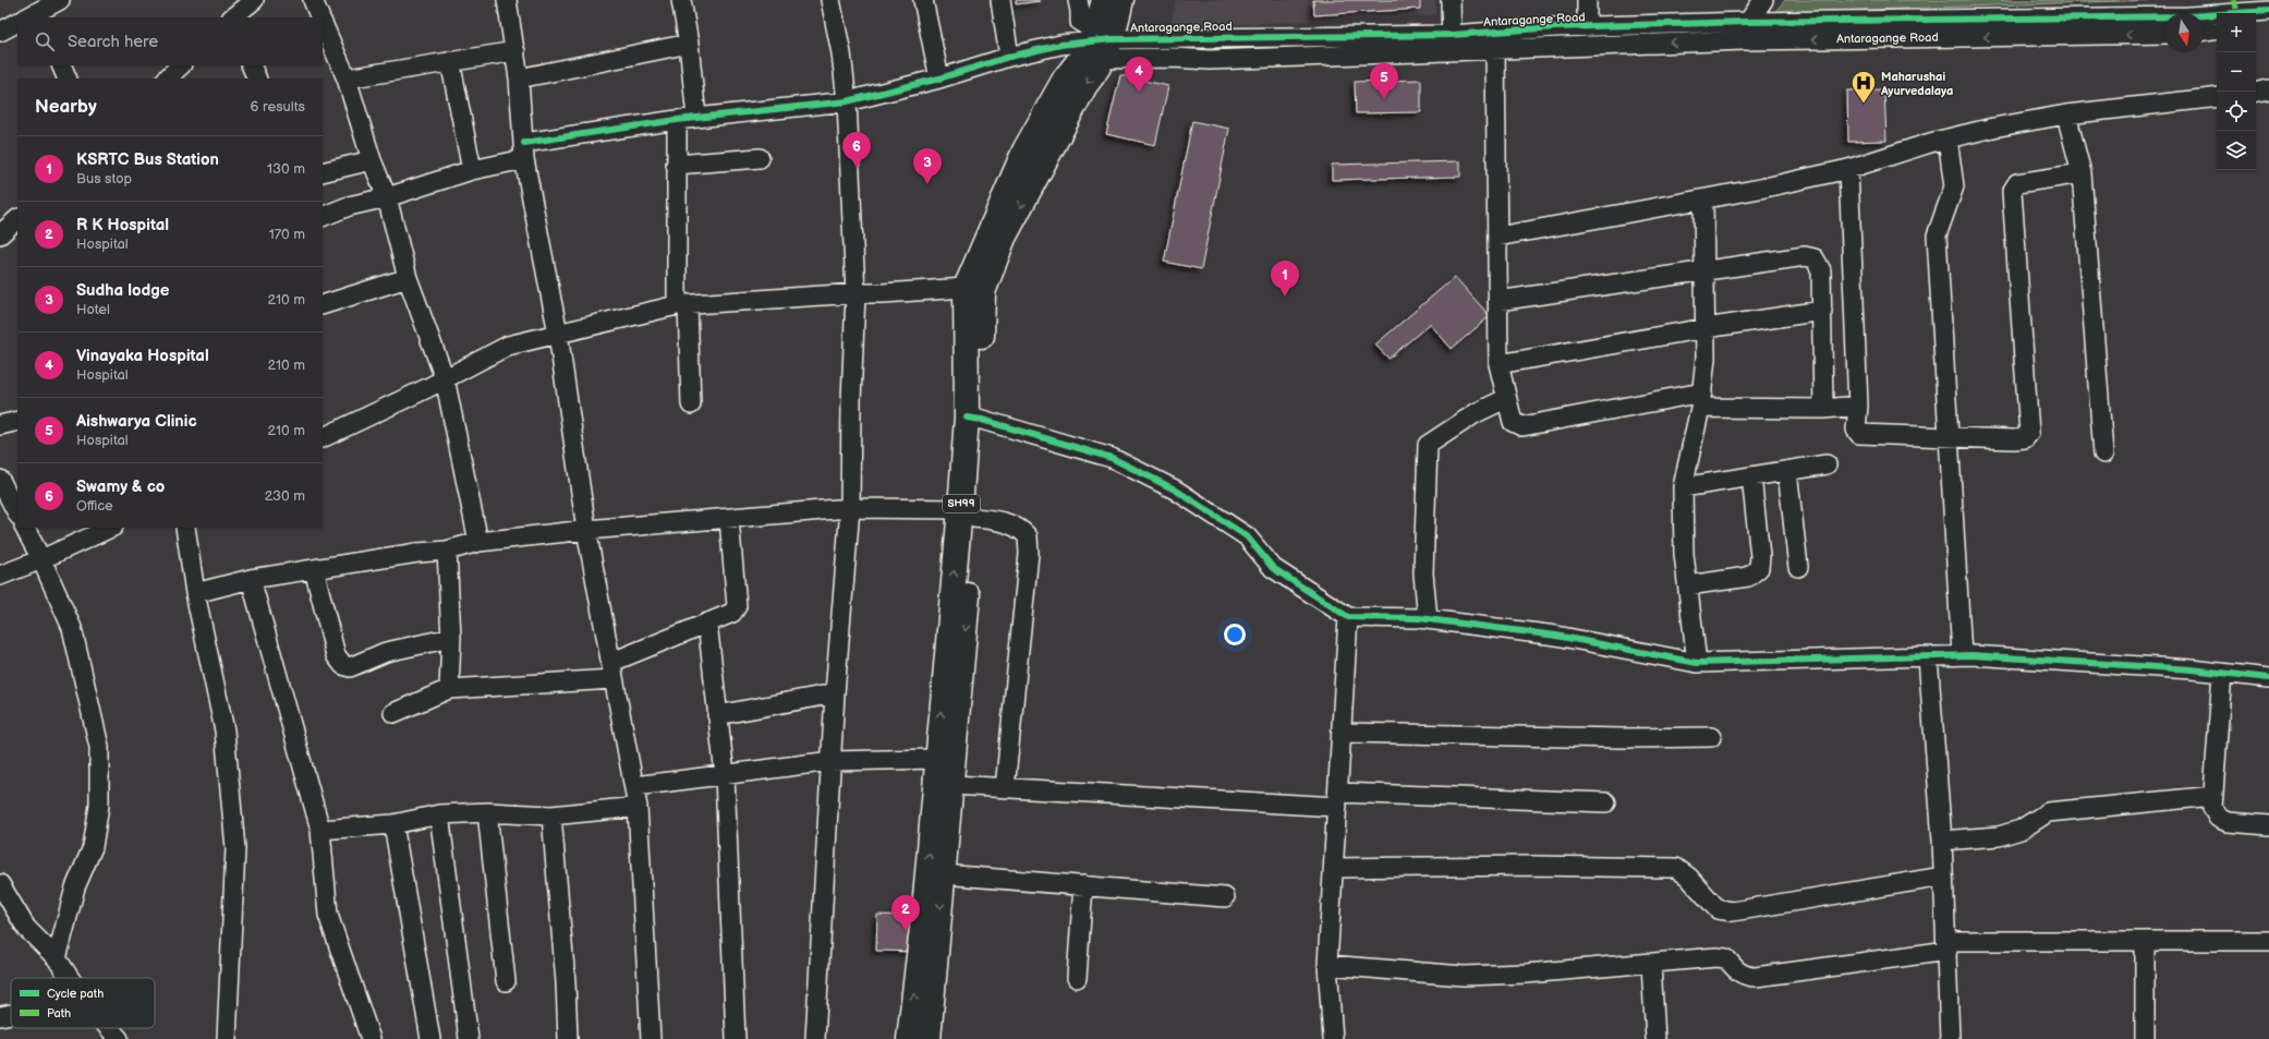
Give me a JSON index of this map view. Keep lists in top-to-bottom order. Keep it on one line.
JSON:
{"streets":{"main road":["SH99"],"street":["Antaragange Road"]},"crossings":[["Antaragange Road","SH99"]],"places":{"hospital":["Maharushai Ayurvedalaya"]},"legend":["Cycle path","Path"],"north":"bottom","page":{"map_buttons":["+","−"],"search":"Search here","pins":["4","5","6","3","1","2"],"heading":["Nearby","6 results"],"list":[{"mark":"1","name":"KSRTC Bus Station","note":"Bus stop","value":"130 m"},{"mark":"2","name":"R K Hospital","note":"Hospital","value":"170 m"},{"mark":"3","name":"Sudha lodge","note":"Hotel","value":"210 m"},{"mark":"4","name":"Vinayaka Hospital","note":"Hospital","value":"210 m"},{"mark":"5","name":"Aishwarya Clinic","note":"Hospital","value":"210 m"},{"mark":"6","name":"Swamy & co","note":"Office","value":"230 m"}]}}
